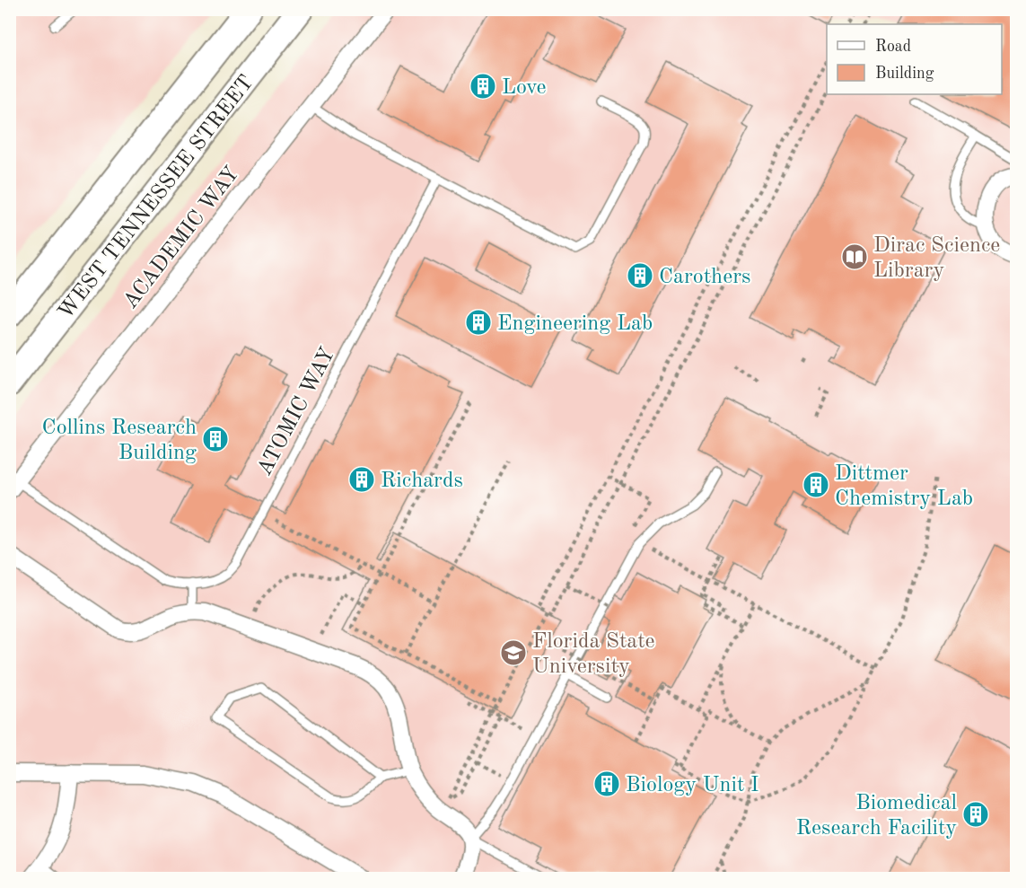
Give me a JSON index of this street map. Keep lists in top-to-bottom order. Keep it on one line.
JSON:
{"streets":{"main road":["WEST TENNESSEE STREET"],"street":["ACADEMIC WAY"],"lane":["ATOMIC WAY"]},"crossings":[["ACADEMIC WAY","ATOMIC WAY"]],"places":{"building":["Love","Carothers","Engineering Lab","Collins Research Building","Richards","Dittmer Chemistry Lab","Biology Unit I","Biomedical Research Facility"],"library":["Dirac Science Library"],"school or university":["Florida State University"]},"legend":["Road","Building"]}
